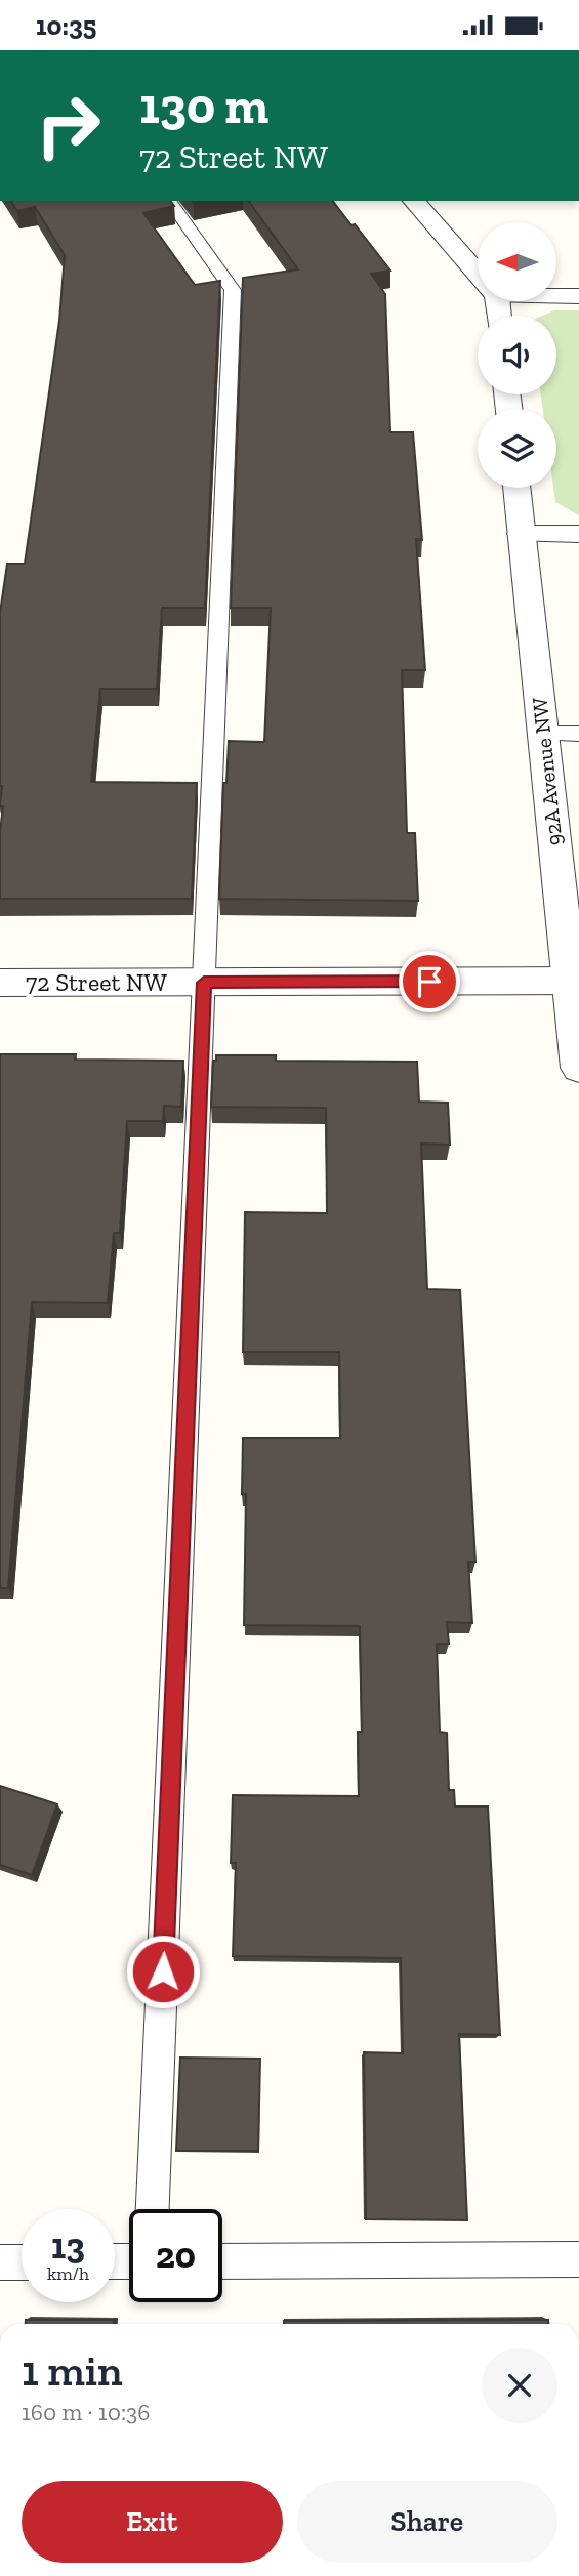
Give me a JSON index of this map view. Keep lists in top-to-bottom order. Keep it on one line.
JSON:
{"streets":{"street":["92A Avenue NW","72 Street NW"]},"crossings":[["92A Avenue NW","72 Street NW"]],"north":"left","page":{"status":"10:35","turn":["130 m","72 Street NW"],"speed":"13 km/h","limit":"20","heading":["1 min","160 m · 10:36"],"buttons":["Exit","Share"]}}
